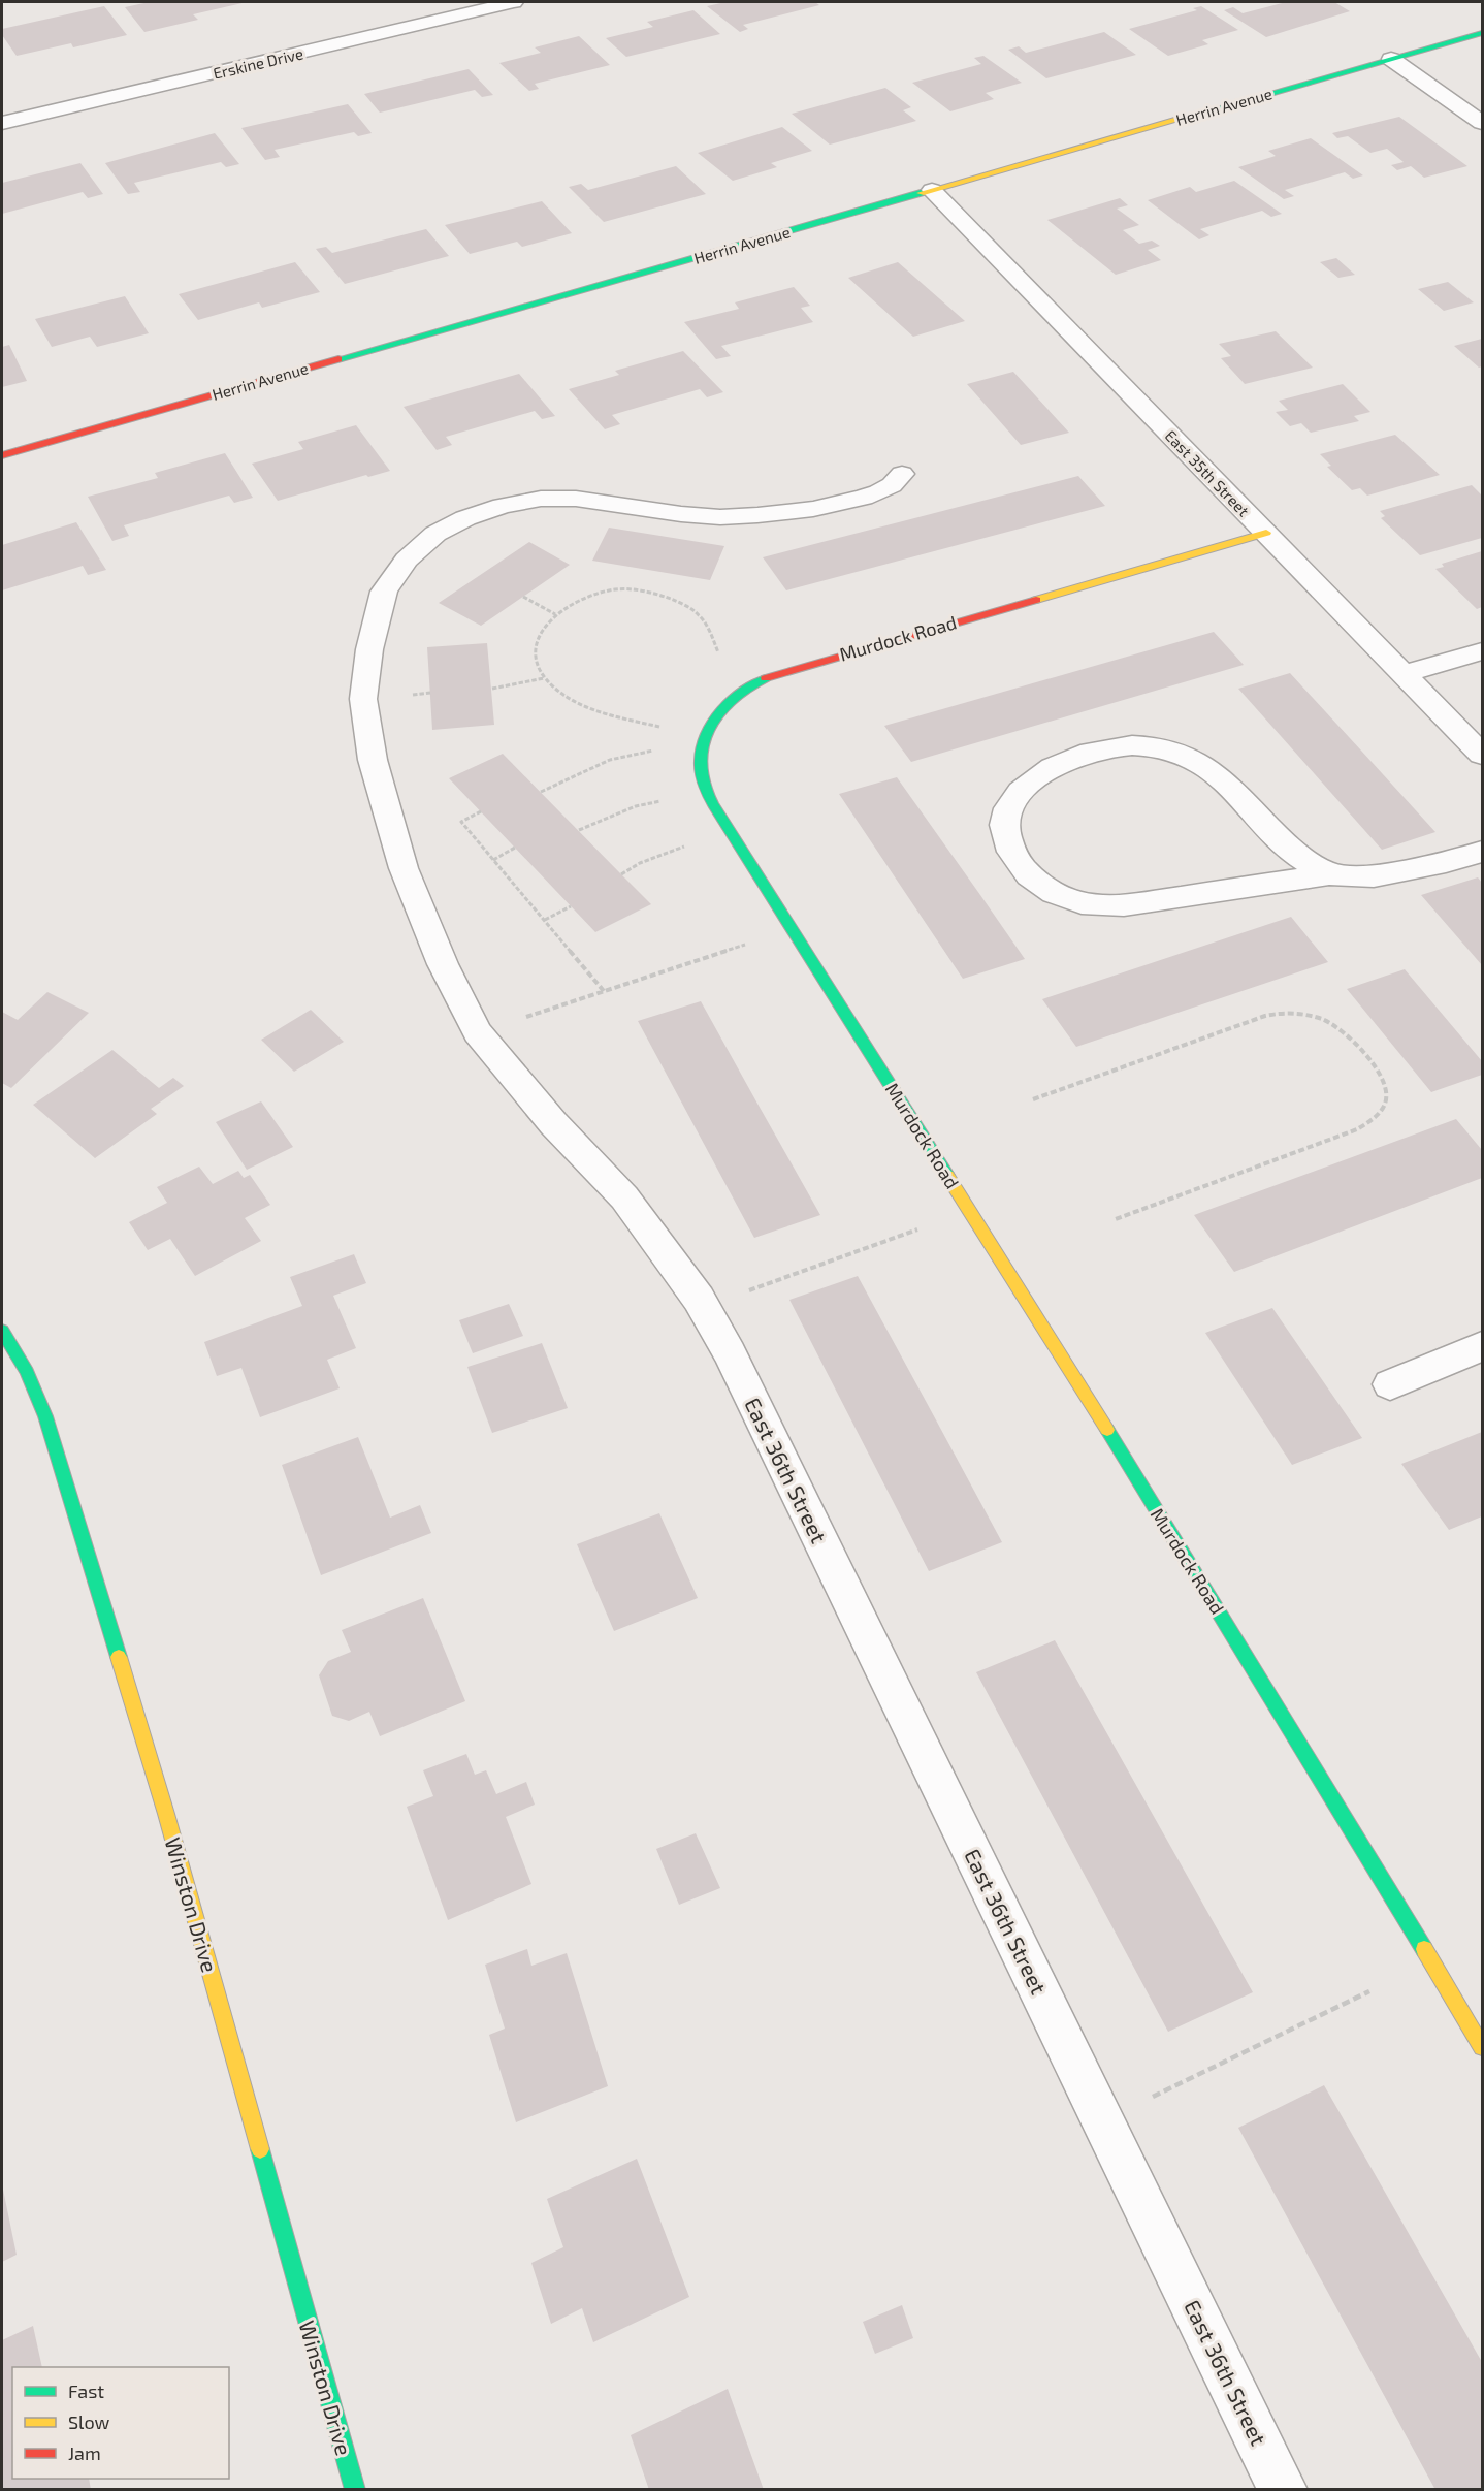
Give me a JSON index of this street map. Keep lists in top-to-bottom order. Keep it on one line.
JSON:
{"streets":{"street":["Erskine Drive","Herrin Avenue","East 35th Street","Murdock Road","East 36th Street","Winston Drive"]},"crossings":[["Herrin Avenue","East 35th Street"],["East 35th Street","Murdock Road"]],"legend":["Fast","Slow","Jam"]}
